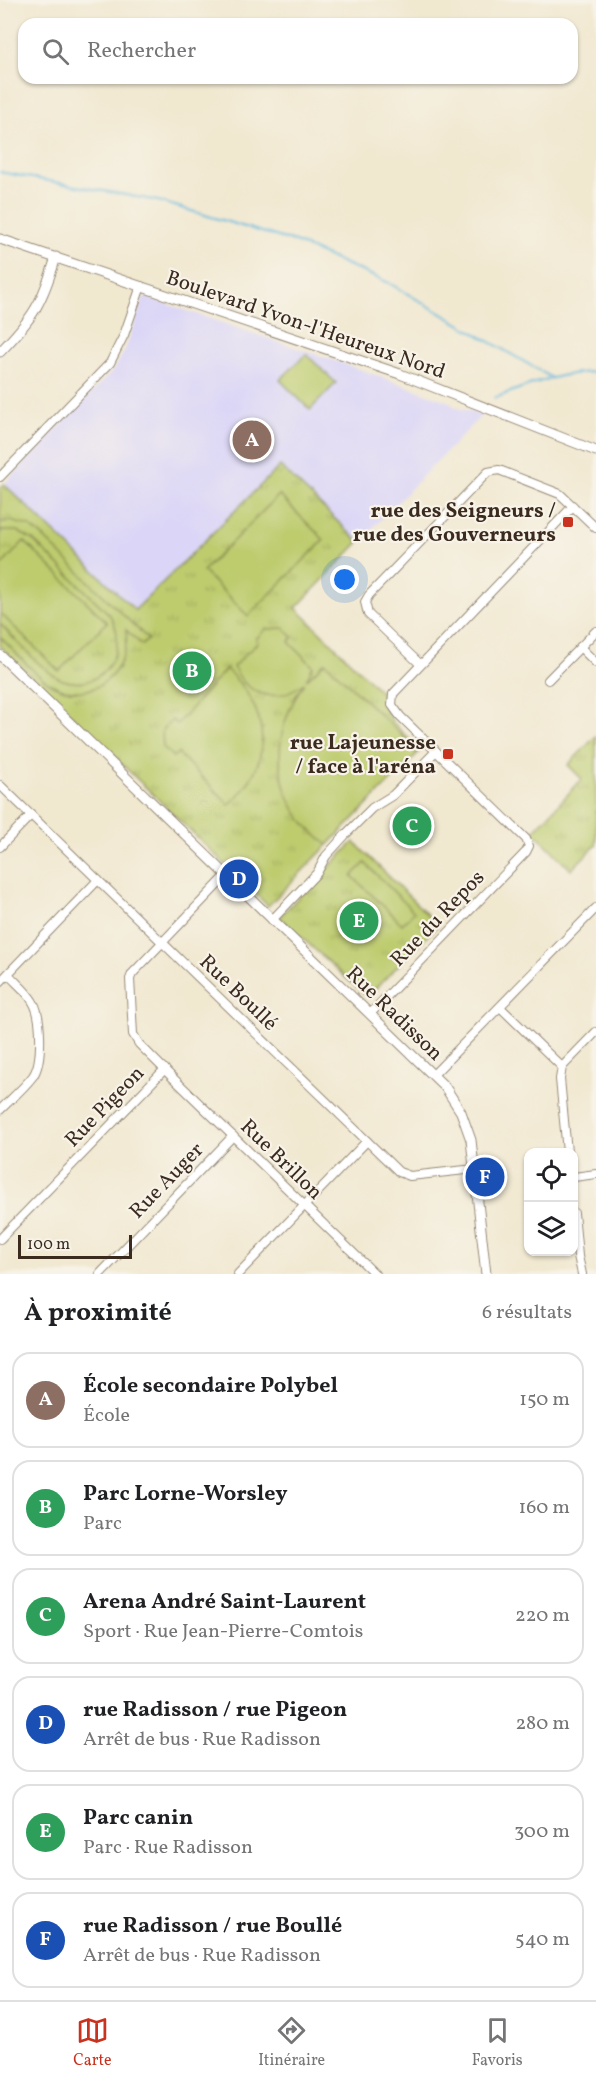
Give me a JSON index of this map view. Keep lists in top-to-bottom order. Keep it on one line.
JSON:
{"streets":{"street":["Boulevard Yvon-l'Heureux Nord","Rue du Repos","Rue Boullé","Rue Radisson","Rue Pigeon","Rue Brillon","Rue Auger"]},"crossings":[["Rue du Repos","Rue Radisson"],["Rue Boullé","Rue Radisson"],["Rue Boullé","Rue Pigeon"],["Rue Radisson","Rue Pigeon"],["Rue Pigeon","Rue Brillon"],["Rue Brillon","Rue Auger"]],"places":{"transit":["rue des Seigneurs / rue des Gouverneurs","rue Lajeunesse / face à l'aréna"]},"scale_bar":"100 m","page":{"search":"Rechercher","pins":["A","B","C","D","E","F"],"scale":"100 m","heading":["À proximité","6 résultats"],"list":[{"mark":"A","name":"École secondaire Polybel","note":"École","value":"150 m"},{"mark":"B","name":"Parc Lorne-Worsley","note":"Parc","value":"160 m"},{"mark":"C","name":"Arena André Saint-Laurent","note":"Sport · Rue Jean-Pierre-Comtois","value":"220 m"},{"mark":"D","name":"rue Radisson / rue Pigeon","note":"Arrêt de bus · Rue Radisson","value":"280 m"},{"mark":"E","name":"Parc canin","note":"Parc · Rue Radisson","value":"300 m"},{"mark":"F","name":"rue Radisson / rue Boullé","note":"Arrêt de bus · Rue Radisson","value":"540 m"}],"nav":["Carte","Itinéraire","Favoris"]}}
